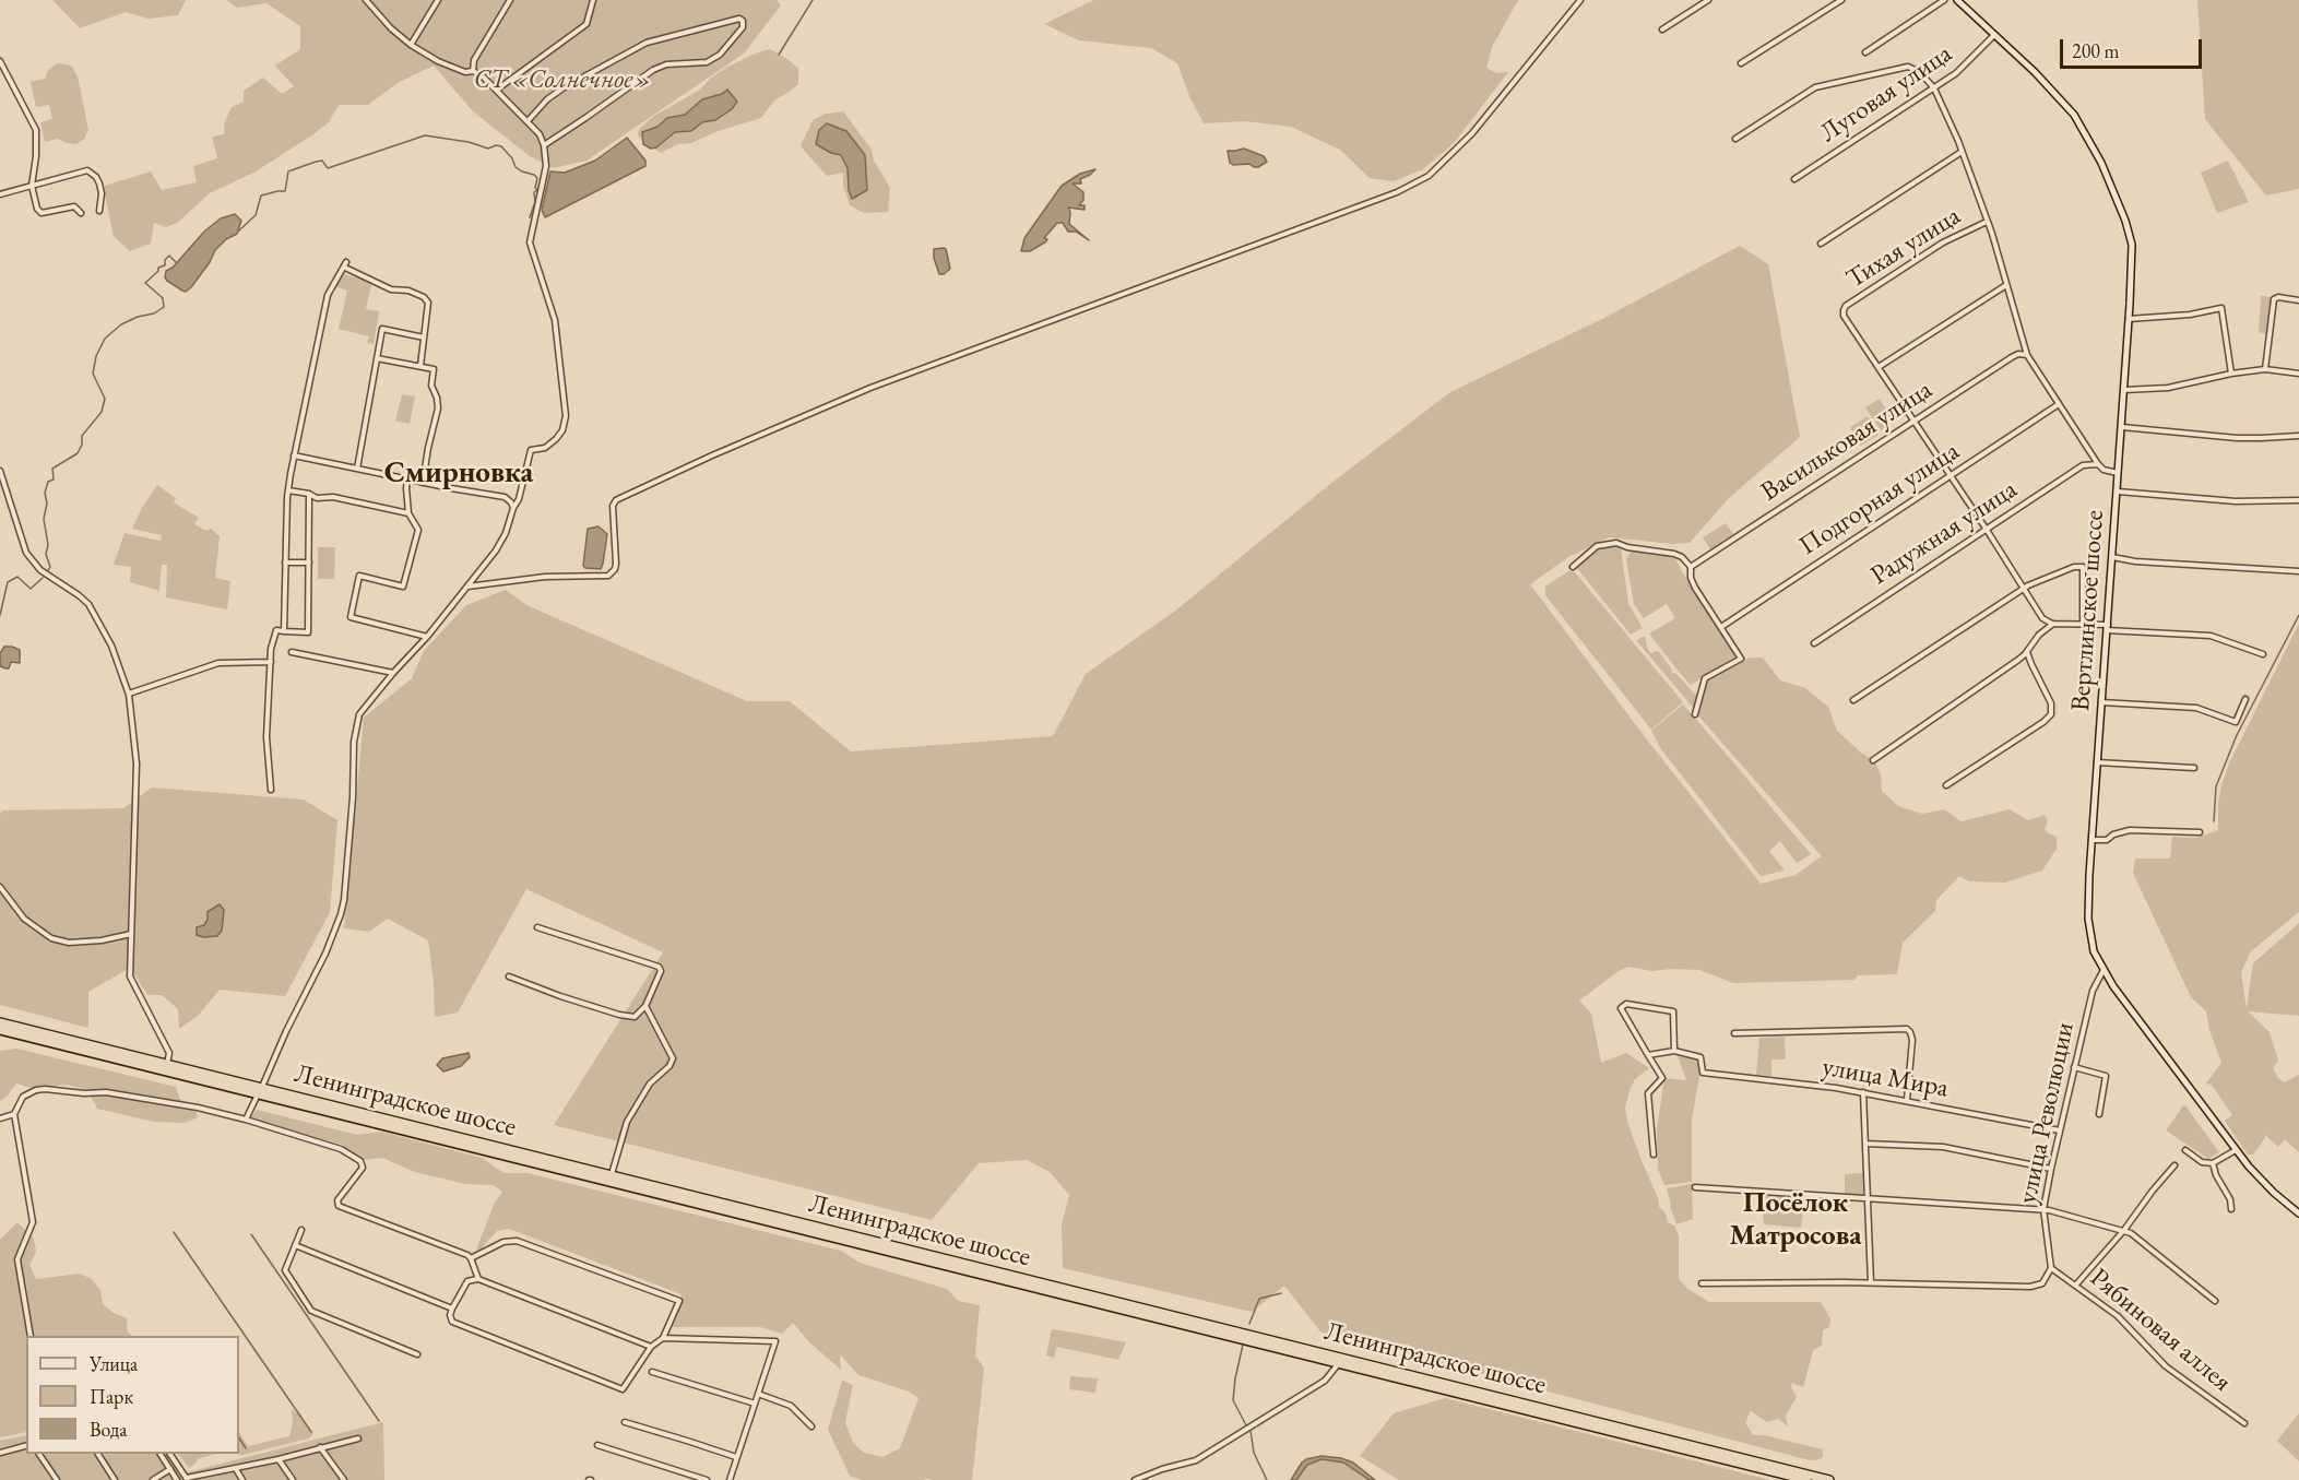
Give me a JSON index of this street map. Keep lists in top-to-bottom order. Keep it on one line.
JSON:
{"streets":{"highway":["Ленинградское шоссе"],"main road":["Вертлинское шоссе"],"street":["Луговая улица","Тихая улица","Васильковая улица","Подгорная улица","Радужная улица","улица Мира","улица Революции","Рябиновая аллея"]},"crossings":[["Луговая улица","Вертлинское шоссе"],["Вертлинское шоссе","улица Революции"],["улица Мира","улица Революции"],["улица Революции","Рябиновая аллея"]],"districts":["Смирновка","Посёлок Матросова"],"parks":["СТ «Солнечное»"],"legend":["Улица","Парк","Вода"],"scale_bar":"200 m"}
